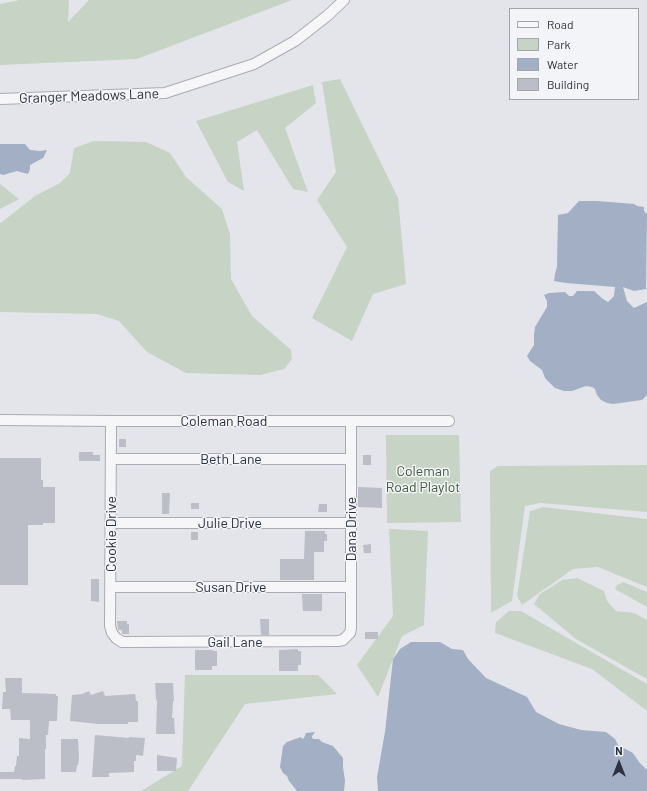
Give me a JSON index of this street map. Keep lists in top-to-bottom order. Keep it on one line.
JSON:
{"streets":{"street":["Granger Meadows Lane","Coleman Road","Beth Lane","Julie Drive","Dana Drive","Cookie Drive","Susan Drive","Gail Lane"]},"crossings":[["Coleman Road","Dana Drive"],["Coleman Road","Cookie Drive"],["Beth Lane","Dana Drive"],["Beth Lane","Cookie Drive"],["Julie Drive","Dana Drive"],["Julie Drive","Cookie Drive"],["Dana Drive","Susan Drive"],["Dana Drive","Gail Lane"],["Cookie Drive","Susan Drive"],["Cookie Drive","Gail Lane"]],"parks":["Coleman Road Playlot"],"legend":["Road","Park","Water","Building"],"north":"top"}
